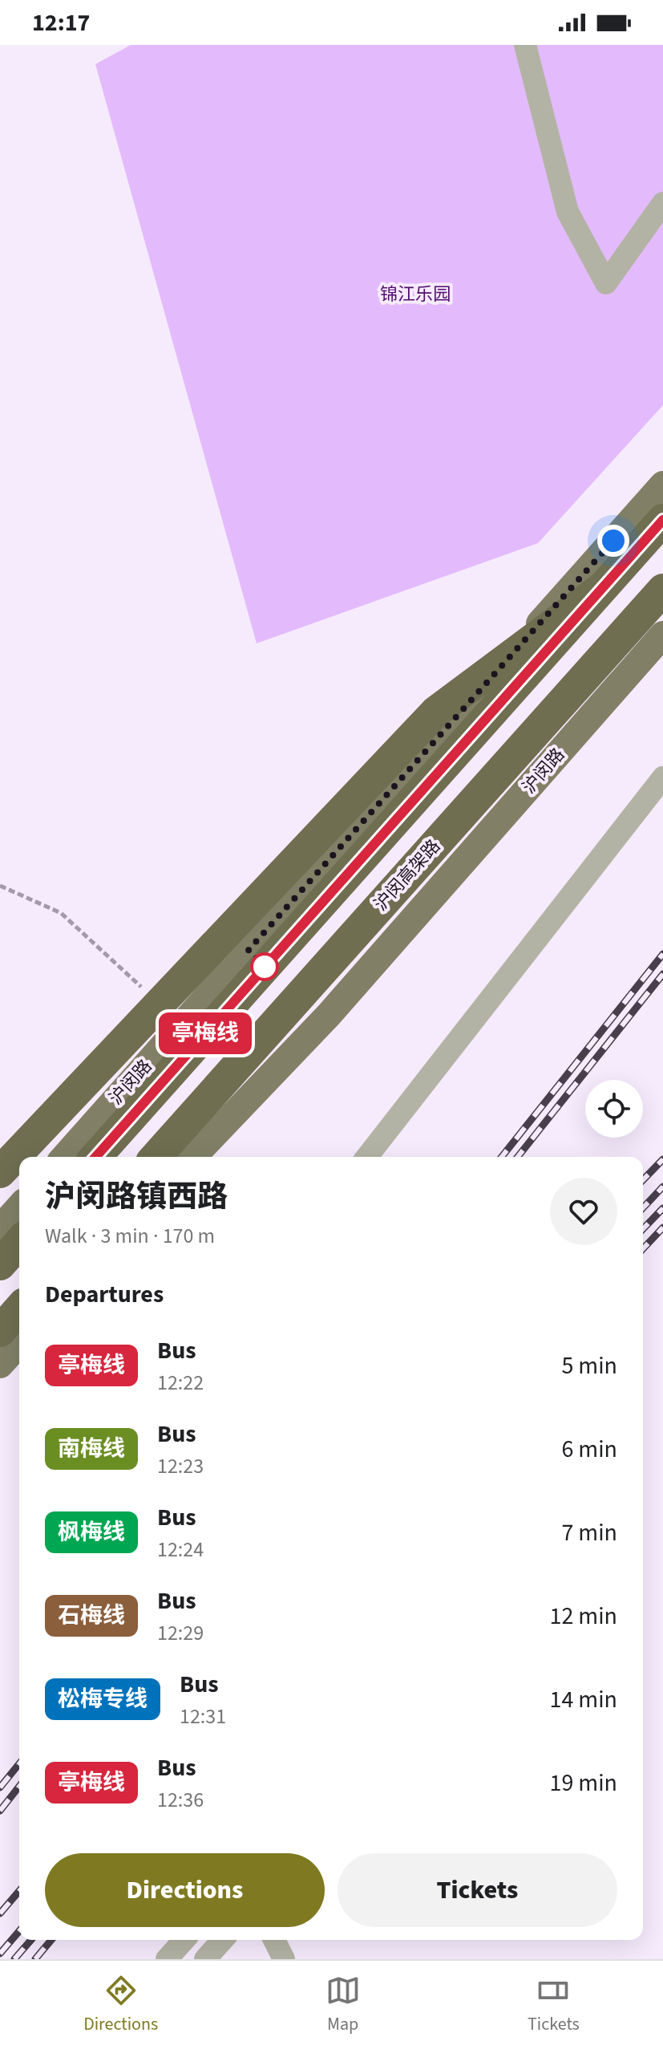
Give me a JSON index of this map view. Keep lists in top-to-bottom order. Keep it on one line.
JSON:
{"streets":{"highway":["沪闵高架路"],"main road":["沪闵路"]},"parks":["锦江乐园"],"lines":["bus line 亭梅线"],"page":{"status":"12:17","on_map":"亭梅线","heading":[["沪闵路镇西路","Walk · 3 min · 170 m"],"Departures"],"list":[{"mark":"亭梅线","name":"Bus","note":"12:22","value":"5 min"},{"mark":"南梅线","name":"Bus","note":"12:23","value":"6 min"},{"mark":"枫梅线","name":"Bus","note":"12:24","value":"7 min"},{"mark":"石梅线","name":"Bus","note":"12:29","value":"12 min"},{"mark":"松梅专线","name":"Bus","note":"12:31","value":"14 min"},{"mark":"亭梅线","name":"Bus","note":"12:36","value":"19 min"}],"buttons":["Directions","Tickets"],"tabs":["Directions","Map","Tickets"]}}
